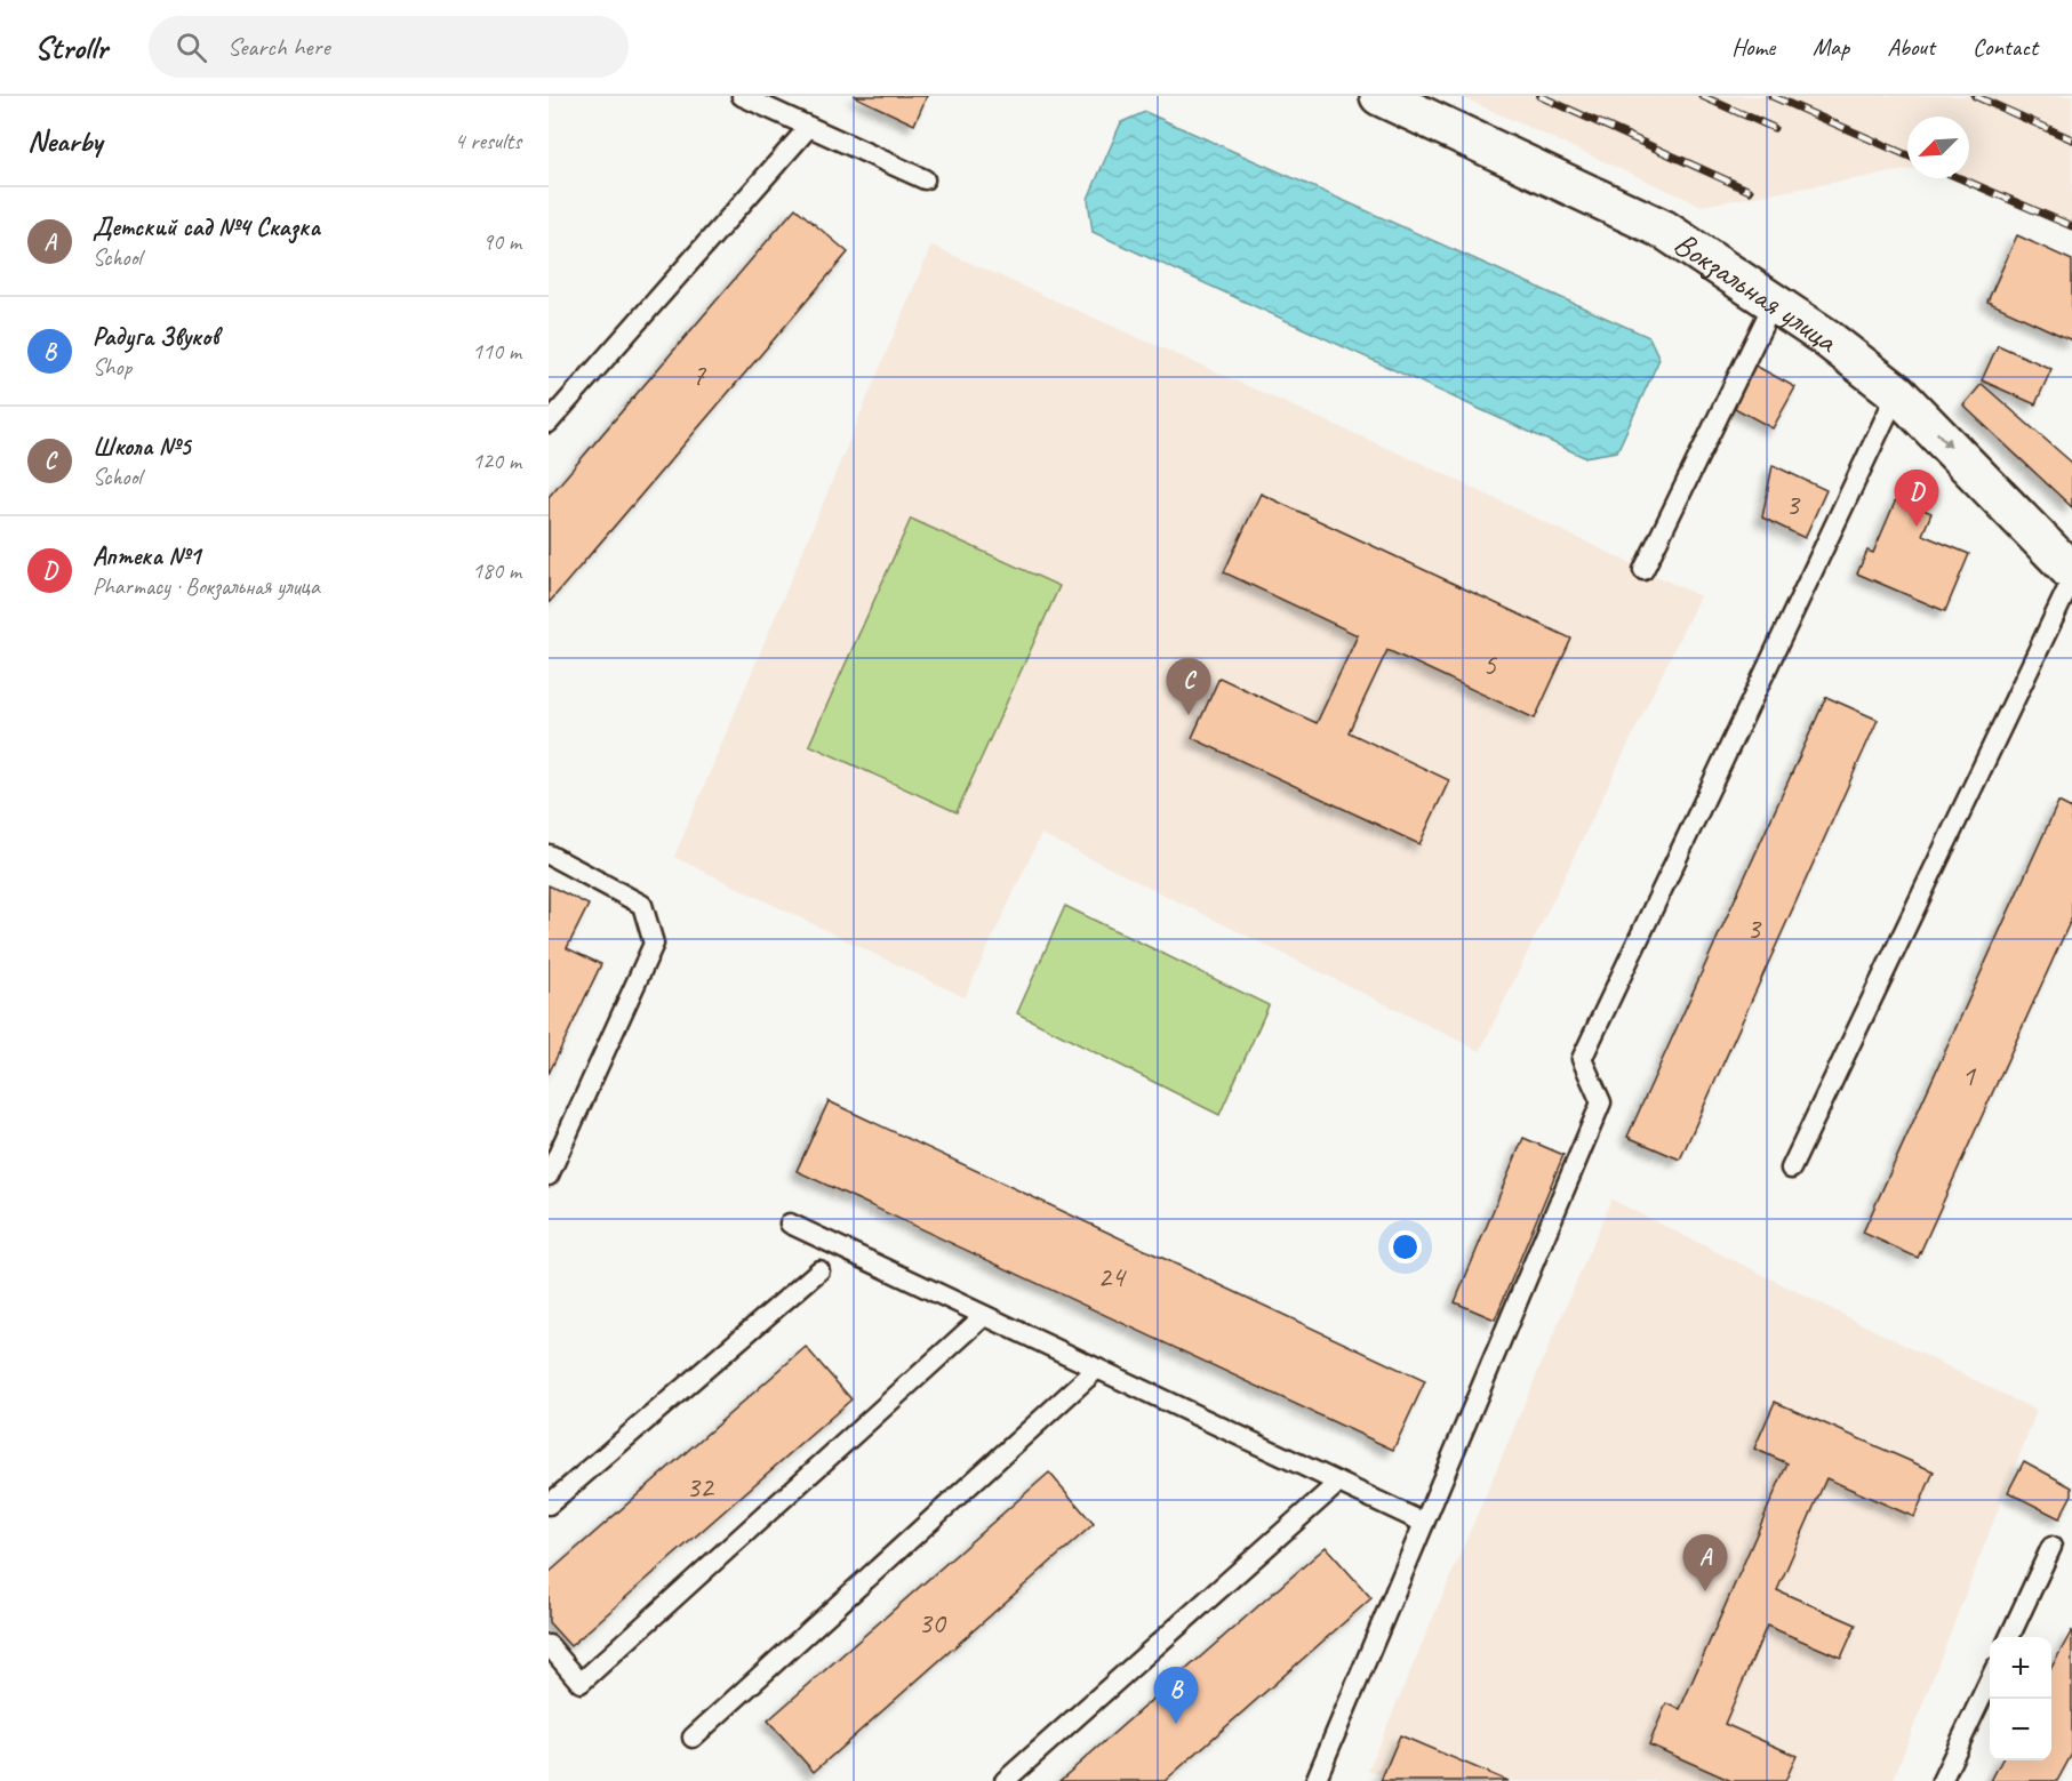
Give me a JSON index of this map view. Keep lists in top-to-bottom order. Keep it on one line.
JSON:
{"streets":{"street":["Вокзальная улица"]},"house_numbers":["7","3","5","3","1","24","32","30"],"north":"bottom left","page":{"header":"Strollr","search":"Search here","nav":["Home","Map","About","Contact"],"heading":["Nearby","4 results"],"list":[{"mark":"A","name":"Детский сад №4 Сказка","note":"School","value":"90 m"},{"mark":"B","name":"Радуга Звуков","note":"Shop","value":"110 m"},{"mark":"C","name":"Школа №5","note":"School","value":"120 m"},{"mark":"D","name":"Аптека №1","note":"Pharmacy · Вокзальная улица","value":"180 m"}],"pins":["D","C","A","B"],"map_buttons":["+","−"]}}
